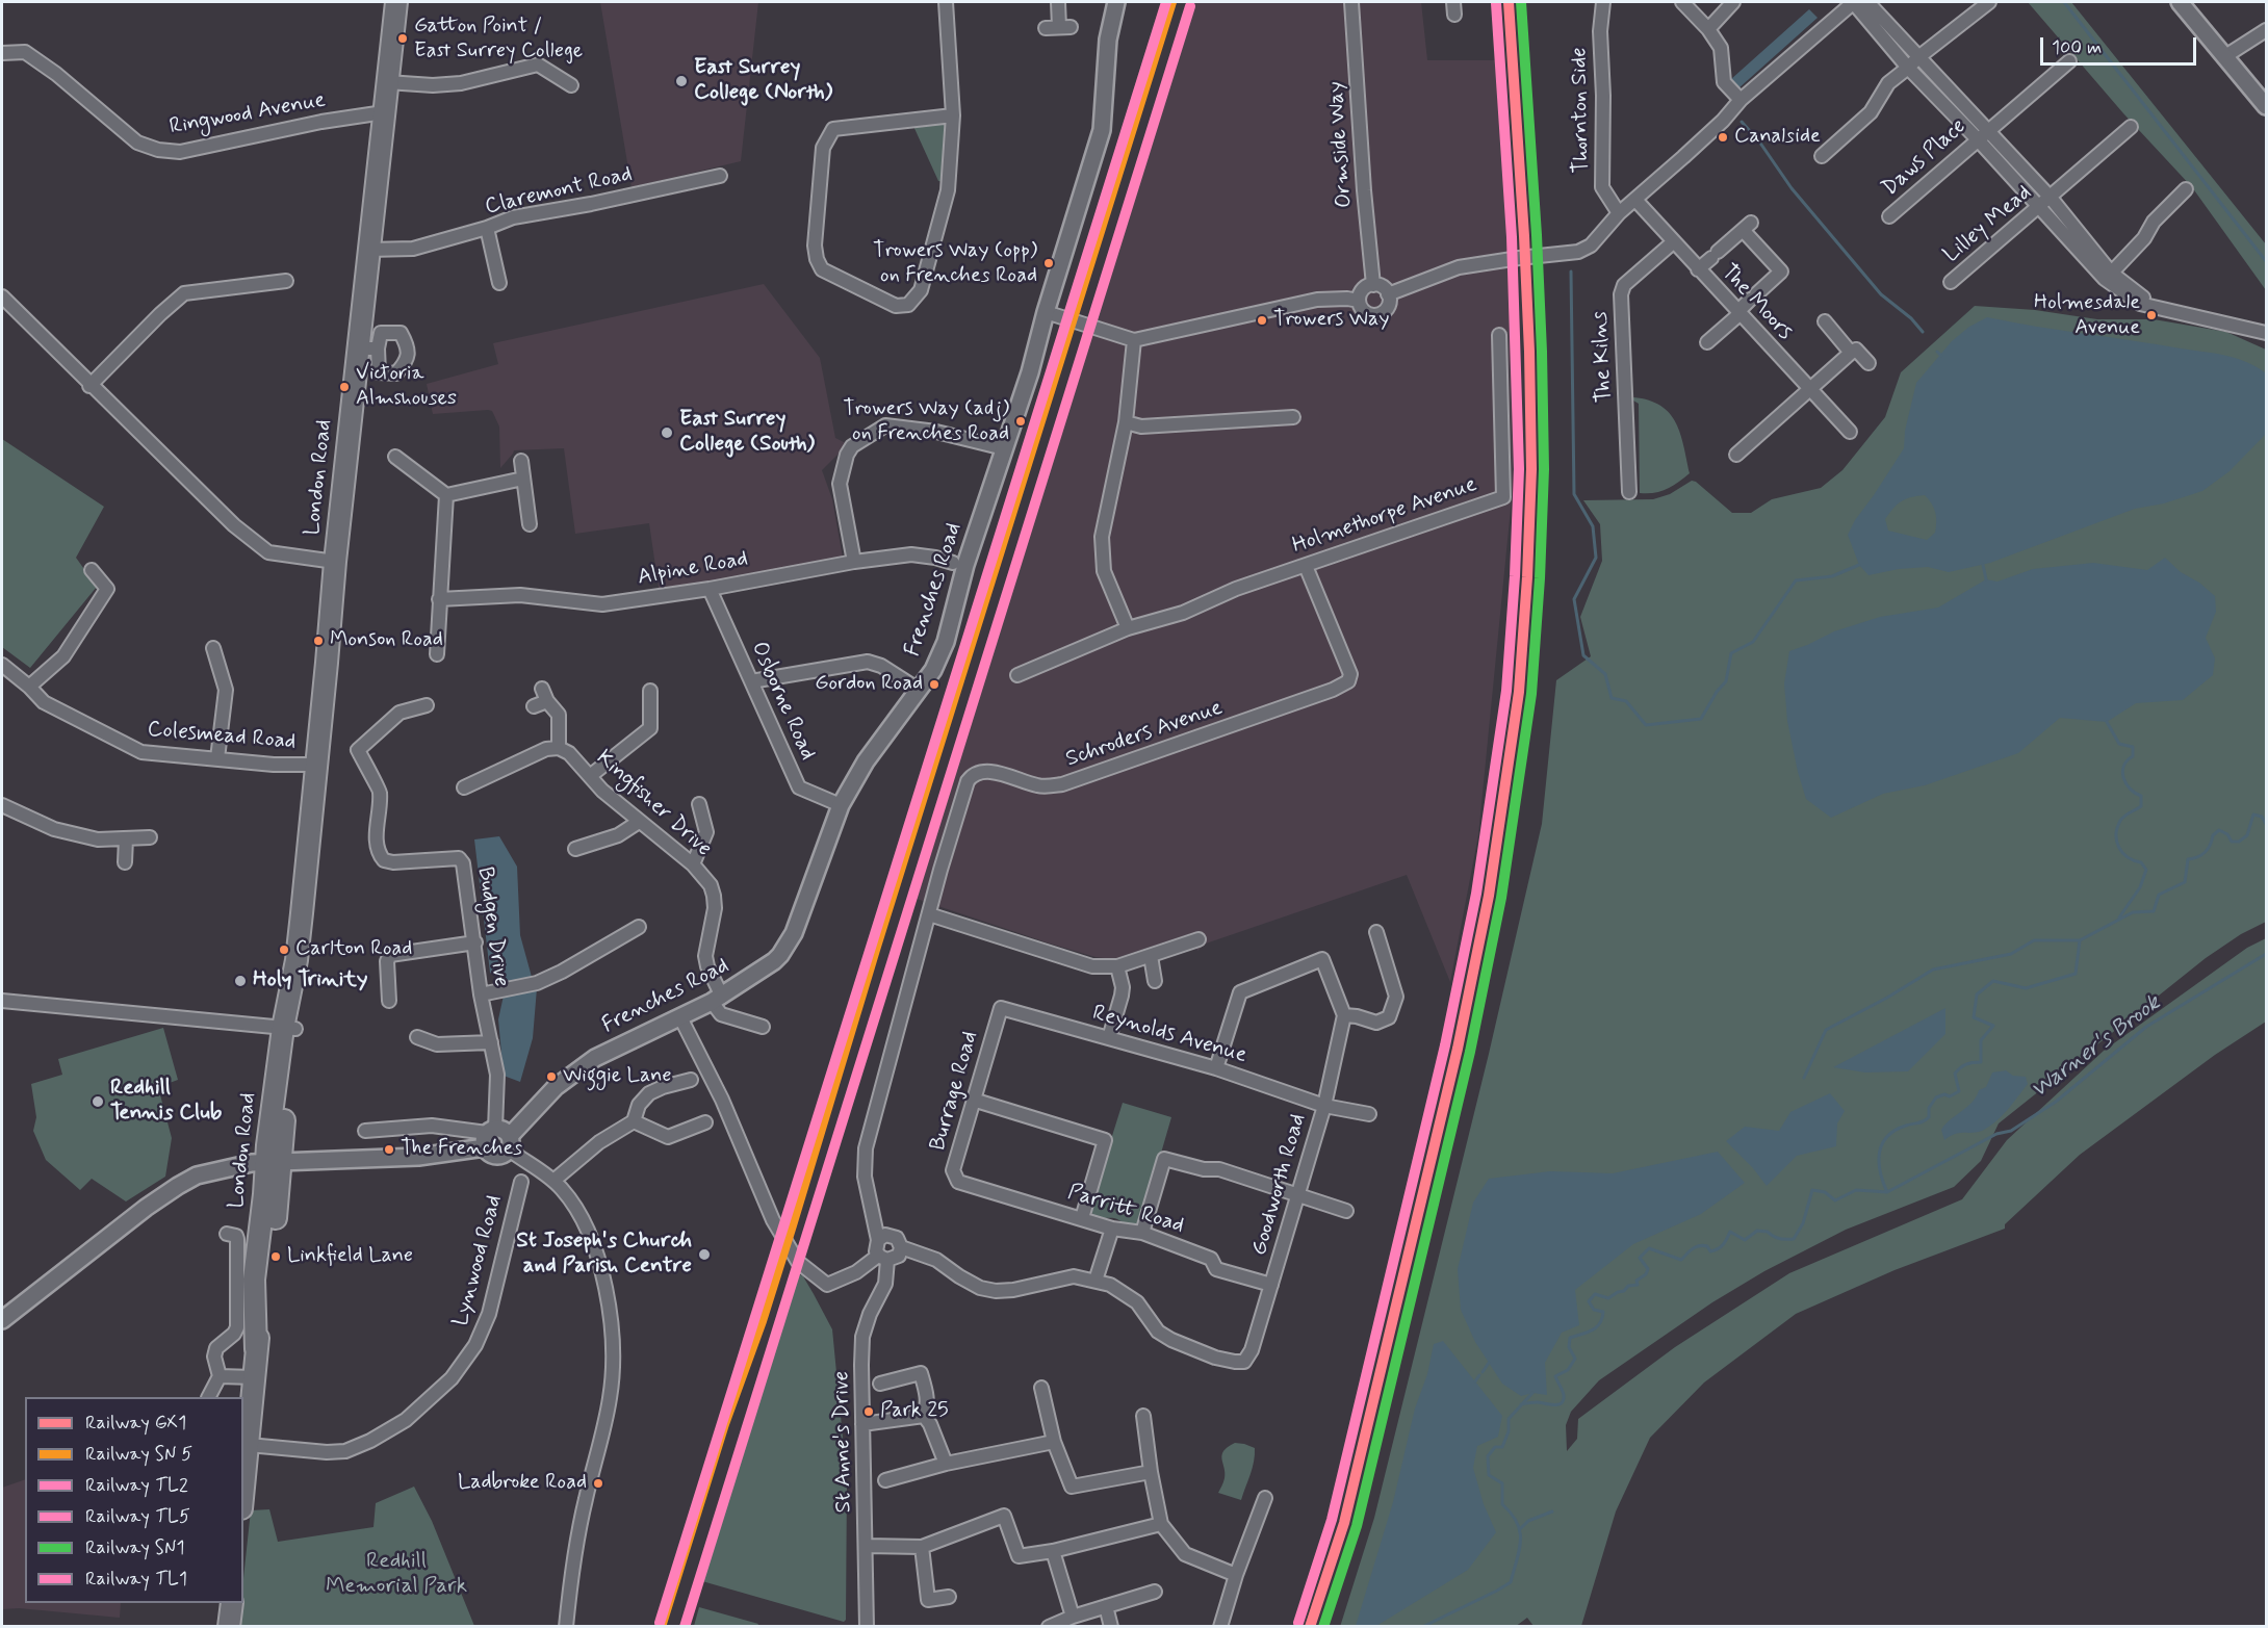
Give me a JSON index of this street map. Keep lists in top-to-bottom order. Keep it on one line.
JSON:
{"streets":{"main road":["London Road"],"street":["Thornton Side","Ringwood Avenue","Ormside Way","Daws Place","Claremont Road","Lilley Mead","The Moors","The Kilns","Holmethorpe Avenue","Alpine Road","Frenches Road","Osborne Road","Schroders Avenue","Colesmead Road","Kingfisher Drive","Budgen Drive","Reynolds Avenue","Burrage Road","Goodworth Road","Parritt Road","Lynwood Road","St Anne's Drive"]},"crossings":[["Ringwood Avenue","London Road"],["Claremont Road","London Road"],["The Moors","The Kilns"],["London Road","Colesmead Road"],["London Road","Lynwood Road"],["Holmethorpe Avenue","Schroders Avenue"],["Alpine Road","Osborne Road"],["Frenches Road","Osborne Road"],["Frenches Road","Kingfisher Drive"],["Reynolds Avenue","Burrage Road"],["Reynolds Avenue","Goodworth Road"],["Burrage Road","Parritt Road"],["Goodworth Road","Parritt Road"]],"water":["Warner's Brook"],"parks":["Redhill Memorial Park"],"places":["Gatton Point / East Surrey College","East Surrey College (North)","Canalside","Trowers Way (opp) on Frenches Road","Holmesdale Avenue","Trowers Way","Victoria Almshouses","Trowers Way (adj) on Frenches Road","East Surrey College (South)","Monson Road","Gordon Road","Carlton Road","Holy Trinity","Wiggie Lane","Redhill Tennis Club","The Frenches","St Joseph's Church and Parish Centre","Linkfield Lane","Park 25","Ladbroke Road"],"lines":["rail line GX1","rail line TL5","rail line SN1","rail line TL1","rail line TL2"],"legend":["Railway GX1","Railway SN 5","Railway TL2","Railway TL5","Railway SN1","Railway TL1"],"scale_bar":"100 m"}
